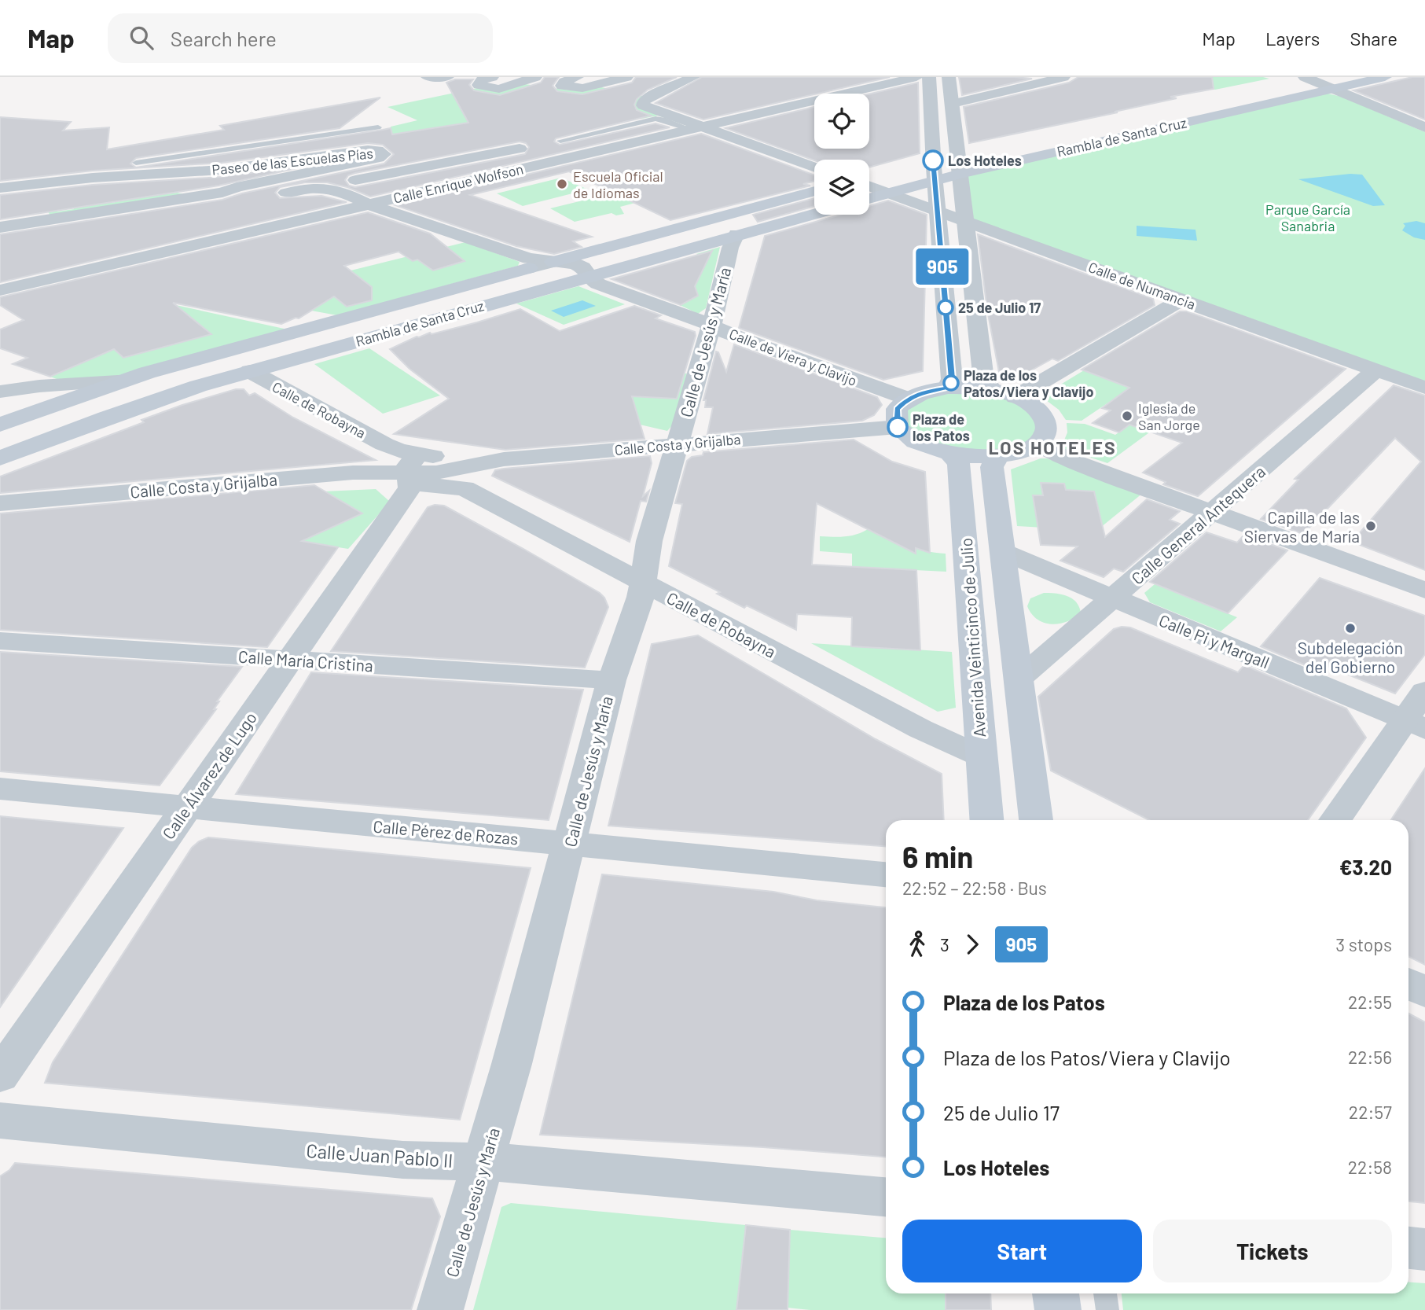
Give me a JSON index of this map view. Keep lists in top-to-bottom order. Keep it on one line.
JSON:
{"streets":{"main road":["Rambla de Santa Cruz","Avenida Veinticinco de Julio"],"street":["Paseo de las Escuelas Pías","Calle Enrique Wolfson","Calle de Numancia","Calle de Jesús y María","Calle de Viera y Clavijo","Calle de Robayna","Calle Costa y Grijalba","Calle General Antequera","Calle Pi y Margall","Calle María Cristina","Calle Álvarez de Lugo","Calle Pérez de Rozas","Calle Juan Pablo II"]},"crossings":[["Rambla de Santa Cruz","Paseo de las Escuelas Pías"],["Rambla de Santa Cruz","Calle de Numancia"],["Rambla de Santa Cruz","Calle de Jesús y María"],["Rambla de Santa Cruz","Calle de Viera y Clavijo"],["Rambla de Santa Cruz","Calle de Robayna"],["Paseo de las Escuelas Pías","Calle Enrique Wolfson"],["Paseo de las Escuelas Pías","Calle de Viera y Clavijo"],["Calle de Numancia","Calle General Antequera"],["Calle de Jesús y María","Calle de Viera y Clavijo"],["Calle de Jesús y María","Calle de Robayna"],["Calle de Jesús y María","Calle Costa y Grijalba"],["Calle de Jesús y María","Calle María Cristina"],["Calle de Jesús y María","Calle Pérez de Rozas"],["Calle de Jesús y María","Calle Juan Pablo II"],["Calle de Robayna","Calle Costa y Grijalba"],["Calle de Robayna","Avenida Veinticinco de Julio"],["Calle de Robayna","Calle Álvarez de Lugo"],["Calle Costa y Grijalba","Calle Álvarez de Lugo"],["Calle General Antequera","Calle Pi y Margall"],["Calle María Cristina","Calle Álvarez de Lugo"],["Calle Álvarez de Lugo","Calle Pérez de Rozas"]],"districts":["LOS HOTELES"],"parks":["Parque García Sanabria"],"places":["Los Hoteles","Escuela Oficial de Idiomas","25 de Julio 17","Plaza de los Patos/Viera y Clavijo","Iglesia de San Jorge","Plaza de los Patos","Capilla de las Siervas de María","Subdelegación del Gobierno"],"lines":["bus line 905"],"page":{"header":"Map","search":"Search here","nav":["Map","Layers","Share"],"on_map":"905","heading":["6 min","22:52 – 22:58 · Bus","€3.20"],"legs":["3","905","3 stops"],"list":[{"name":"Plaza de los Patos","value":"22:55"},{"name":"Plaza de los Patos/Viera y Clavijo","value":"22:56"},{"name":"25 de Julio 17","value":"22:57"},{"name":"Los Hoteles","value":"22:58"}],"buttons":["Start","Tickets"]}}
